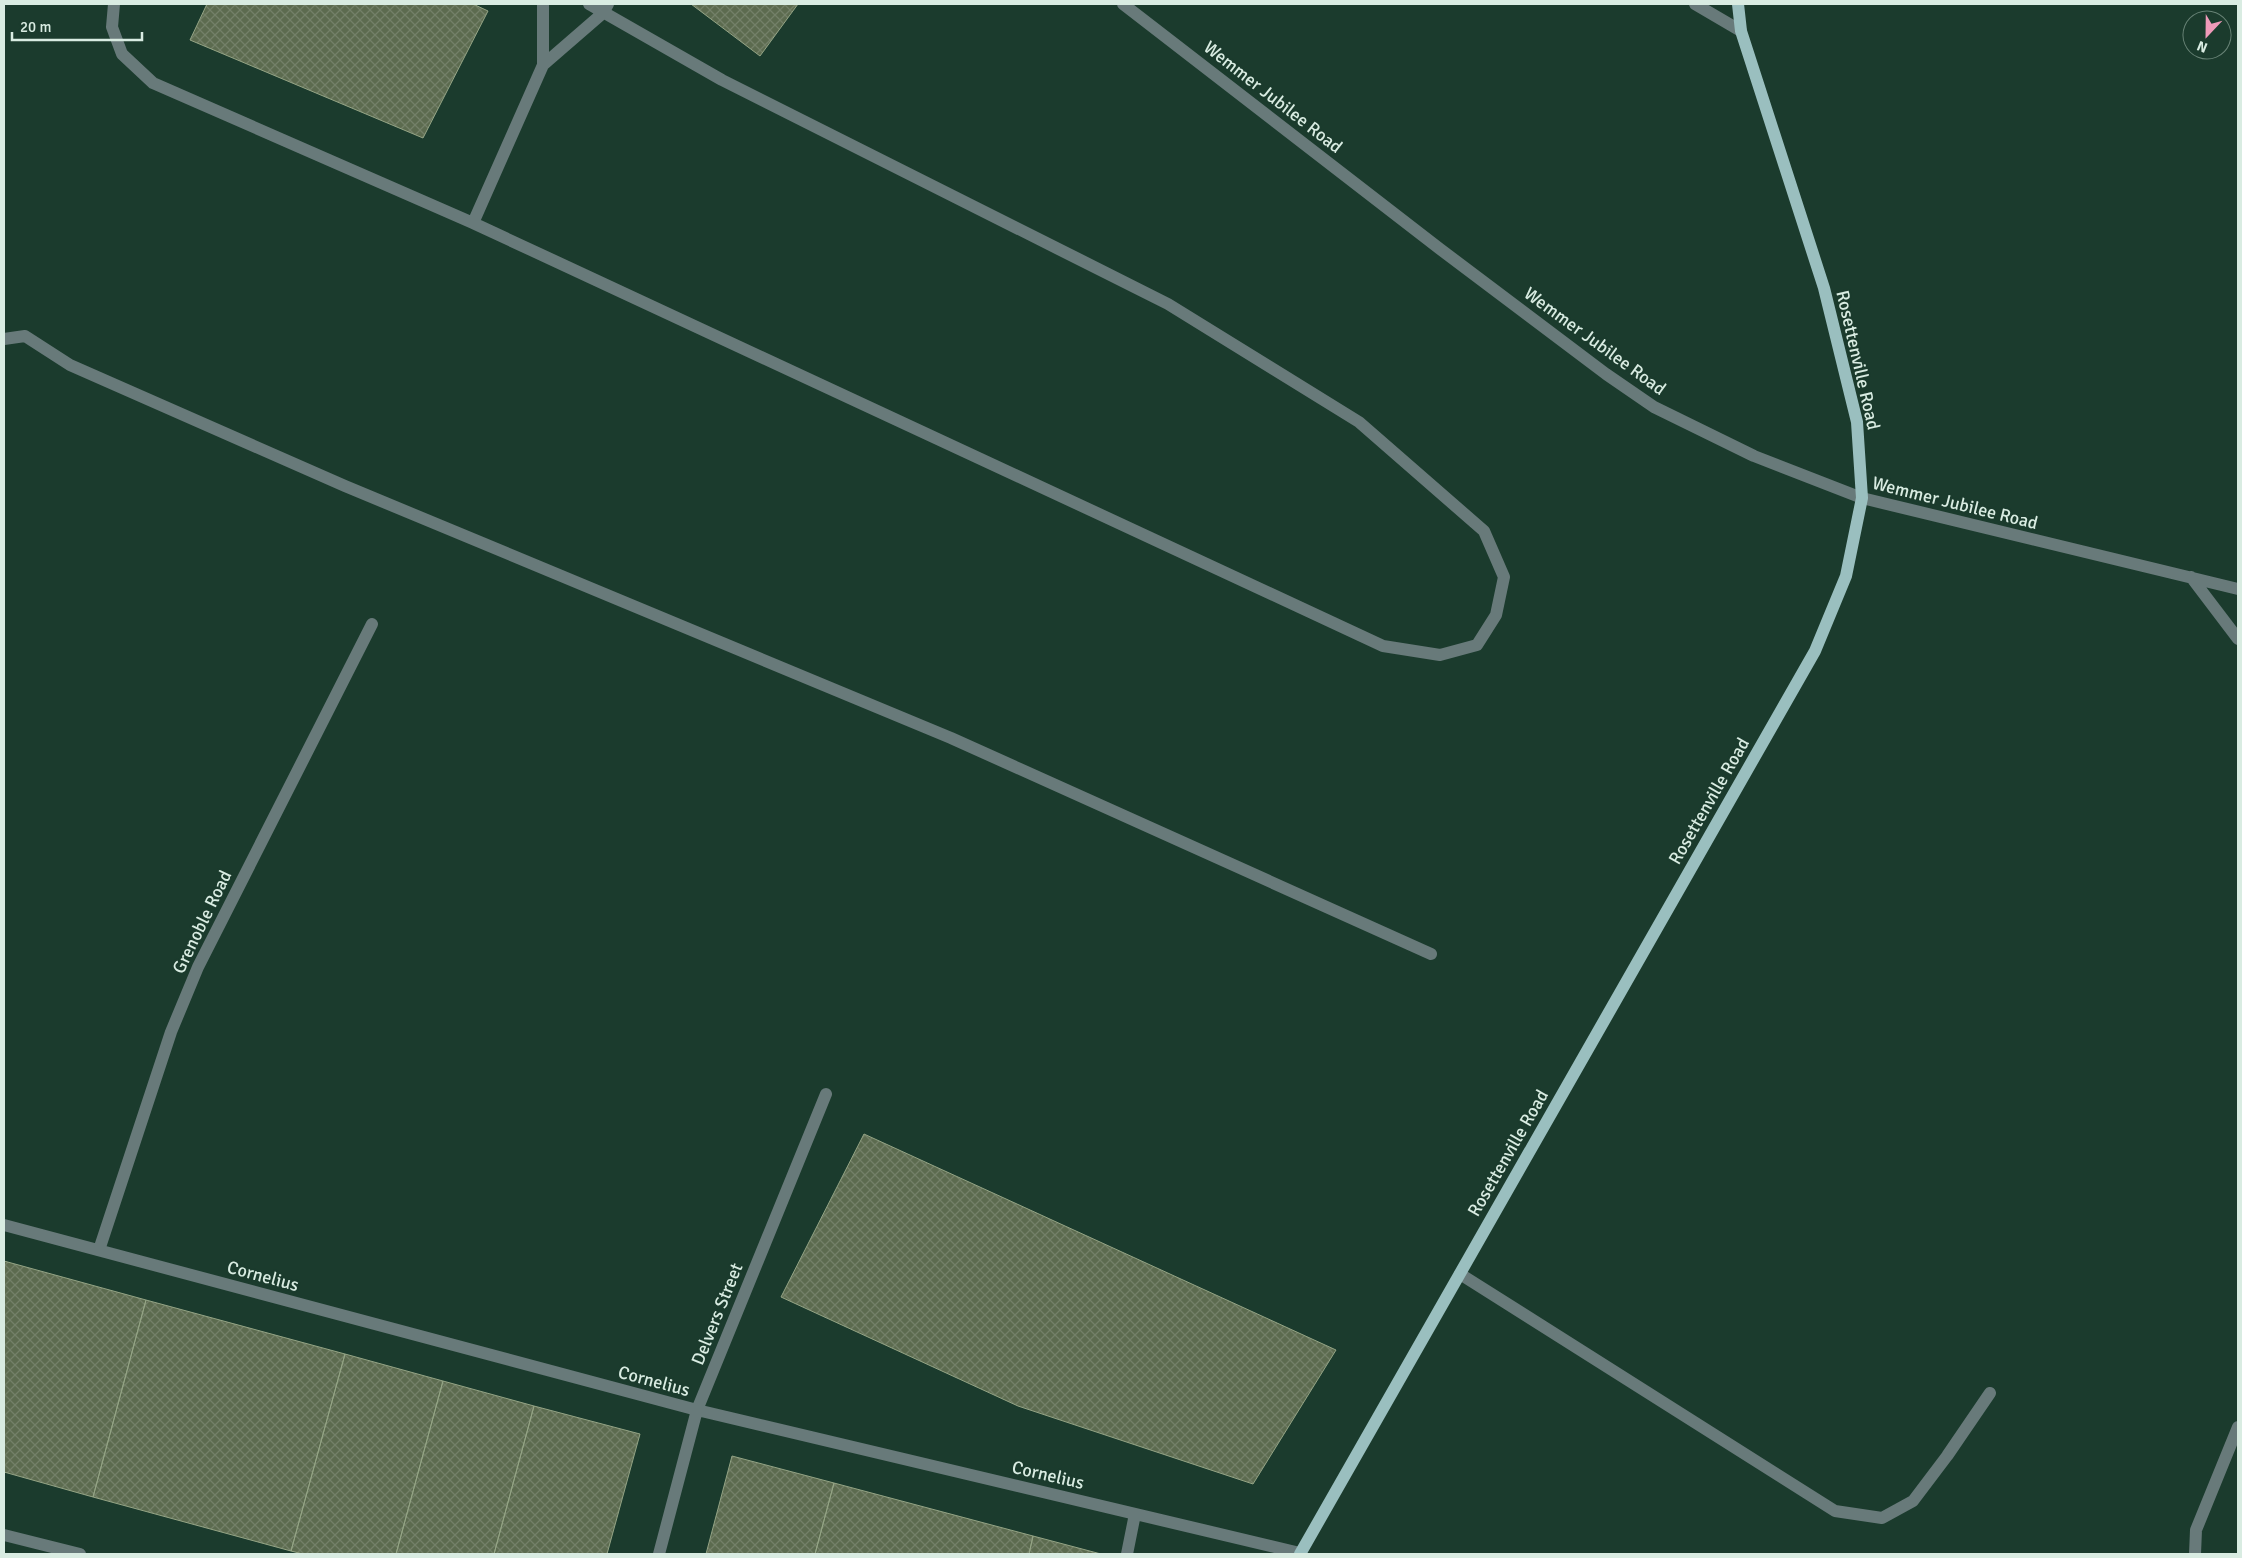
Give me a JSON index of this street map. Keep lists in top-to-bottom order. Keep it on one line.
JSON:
{"streets":{"main road":["Rosettenville Road"],"street":["Wemmer Jubilee Road","Grenoble Road","Cornelius","Delvers Street"]},"crossings":[["Wemmer Jubilee Road","Rosettenville Road"],["Rosettenville Road","Cornelius"],["Grenoble Road","Cornelius"],["Cornelius","Delvers Street"]],"scale_bar":"20 m","north":"bottom"}
